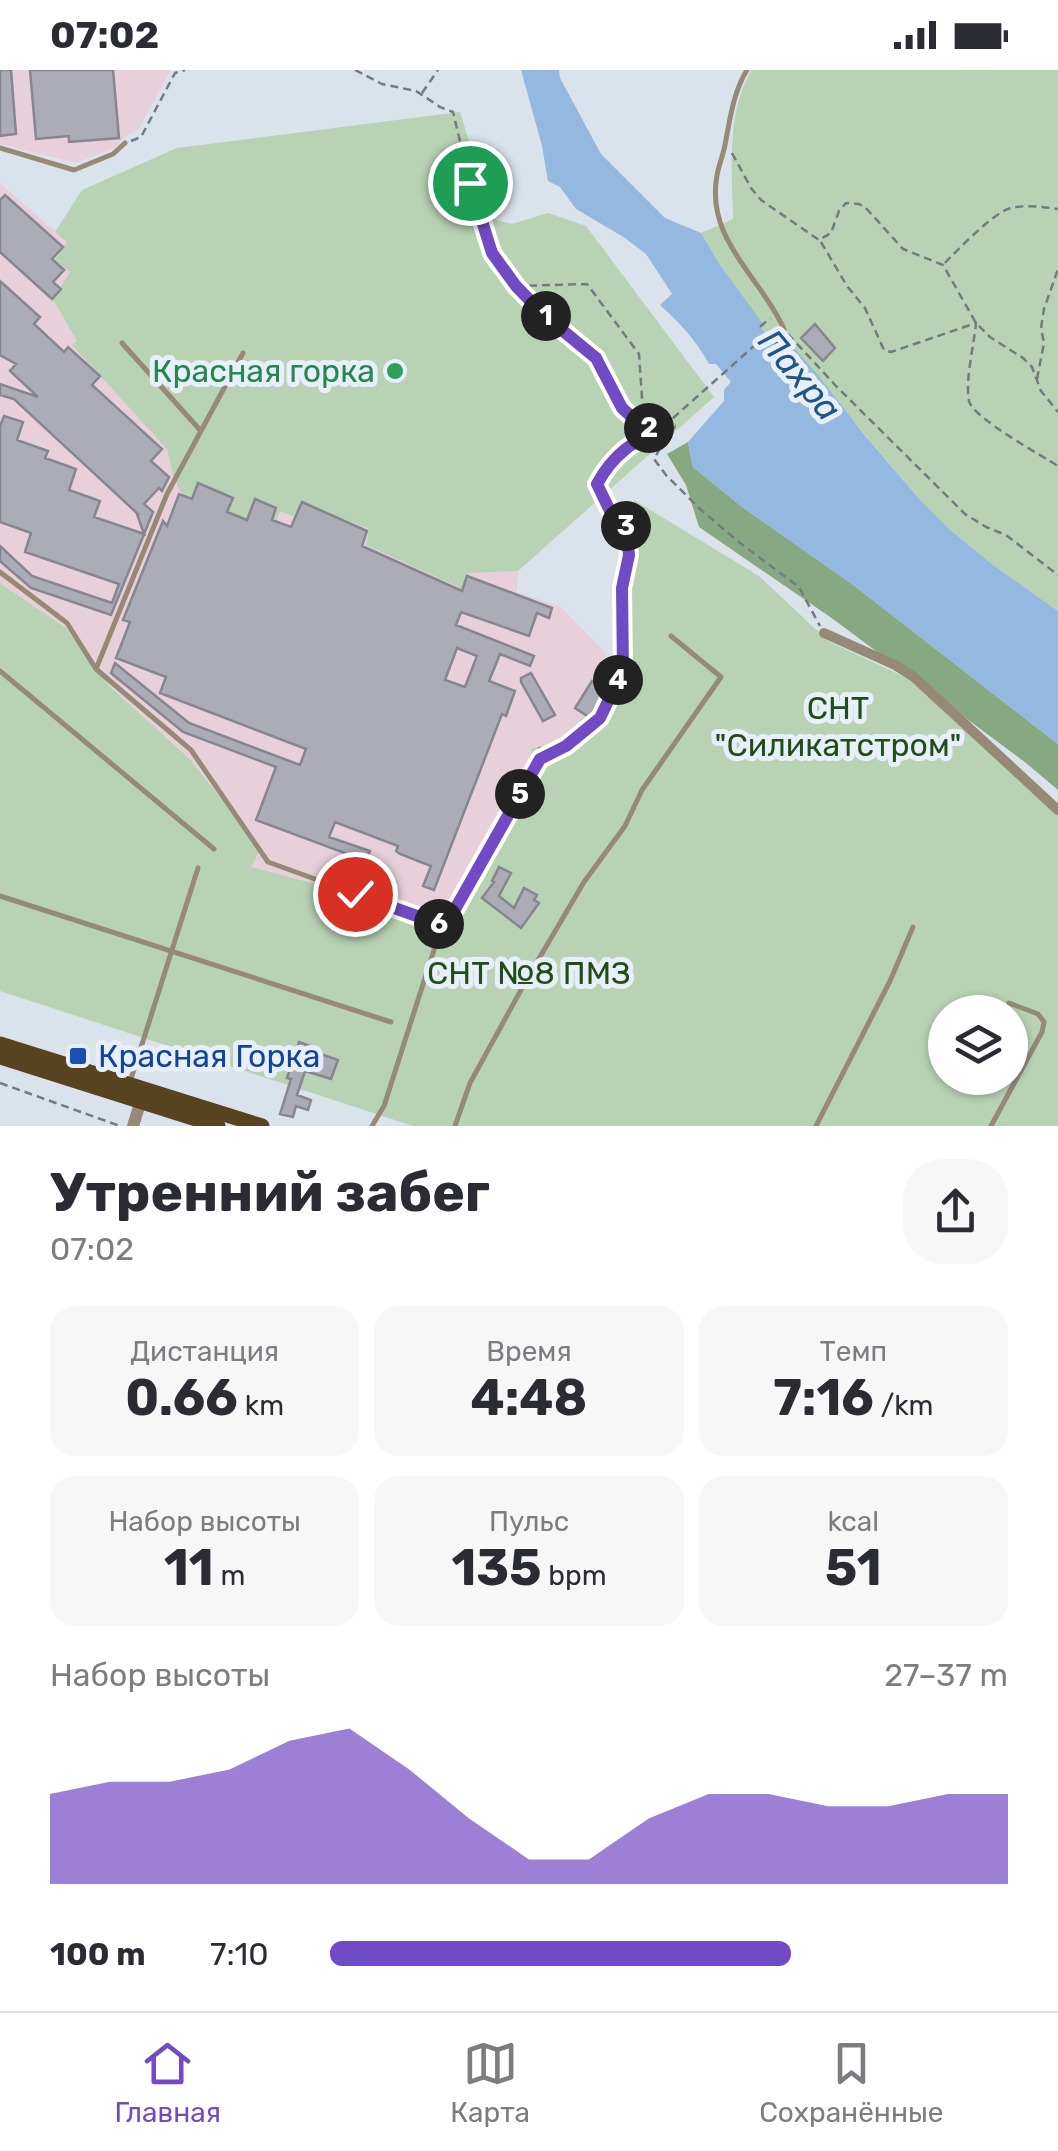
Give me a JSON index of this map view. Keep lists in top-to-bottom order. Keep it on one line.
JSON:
{"water":["Пахра"],"parks":["СНТ \"Силикатстром\"","СНТ №8 ПМЗ"],"places":{"other":["Красная горка"],"transit":["Красная Горка"]},"page":{"status":"07:02","pins":["1","2","3","4","5","6"],"heading":["Утренний забег","07:02"],"stats":[["Дистанция","0.66 km"],["Время","4:48"],["Темп","7:16 /km"],["Набор высоты","11 m"],["Пульс","135 bpm"],["kcal","51"]],"chart":["Набор высоты","27–37 m"],"list":[{"name":"100 m","note":"7:10"}],"tabs":["Главная","Карта","Сохранённые"]}}
